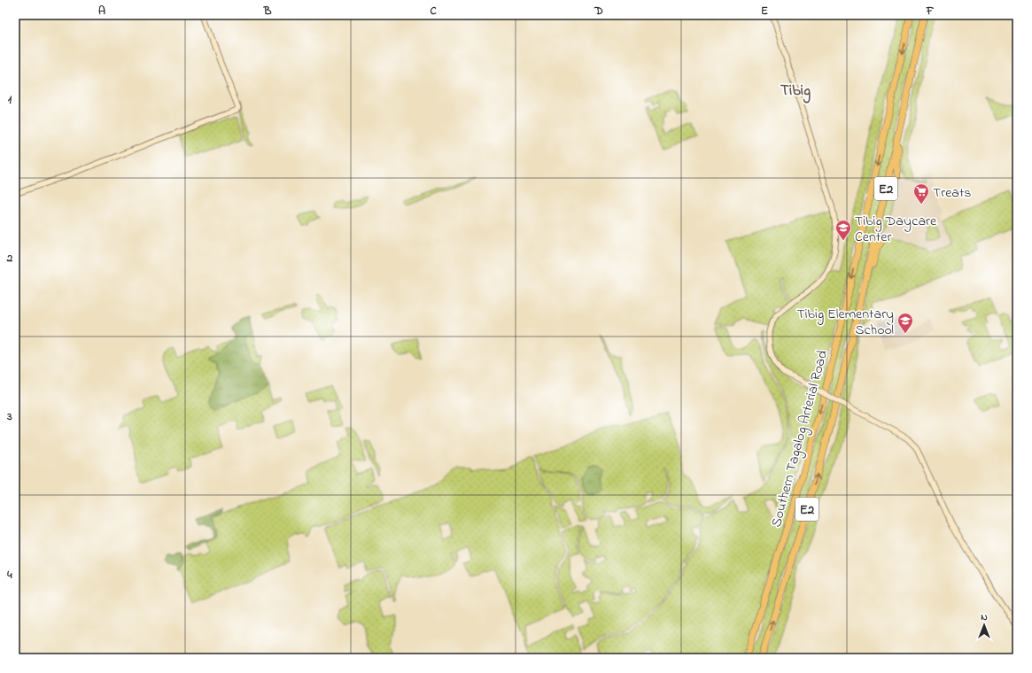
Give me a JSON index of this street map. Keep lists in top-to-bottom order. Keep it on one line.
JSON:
{"streets":{"highway":["E2","Southern Tagalog Arterial Road"]},"districts":["Tibig"],"places":{"supermarket":["Treats"],"school or university":["Tibig Daycare Center","Tibig Elementary School"]},"north":"top","grid":{"columns":["A","B","C","D","E","F"],"rows":["1","2","3","4"]}}
